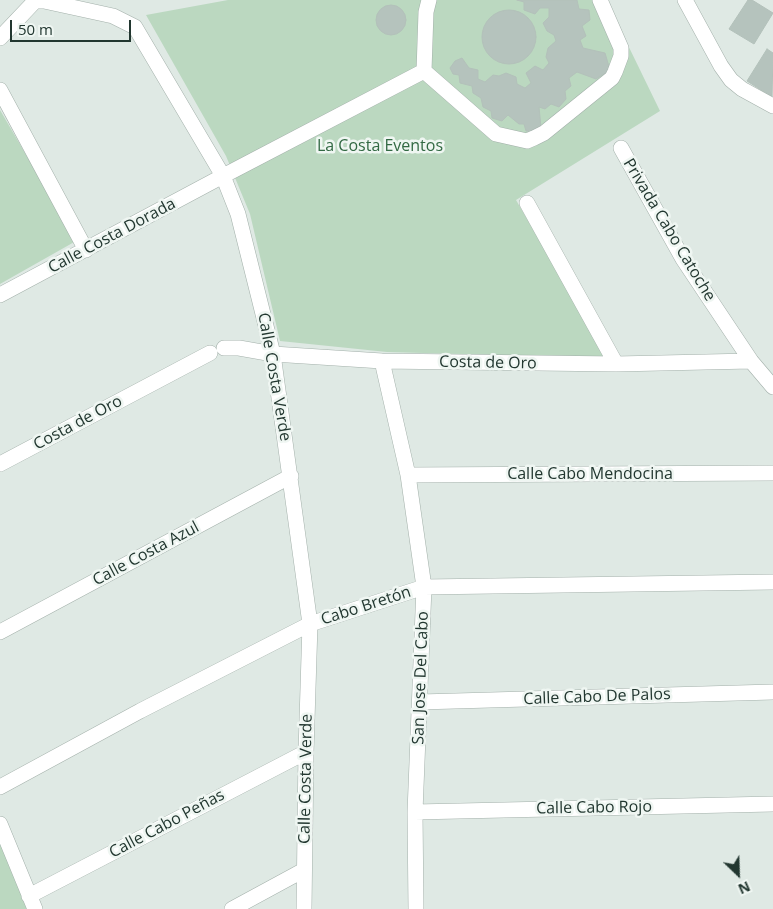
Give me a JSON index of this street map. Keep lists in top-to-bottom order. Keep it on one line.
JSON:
{"streets":{"street":["Privada Cabo Catoche","Calle Costa Dorada","Costa de Oro","Calle Costa Verde","Calle Cabo Mendocina","Calle Costa Azul","Cabo Bretón","San Jose Del Cabo","Calle Cabo De Palos","Calle Cabo Rojo","Calle Cabo Peñas"]},"crossings":[["Privada Cabo Catoche","Costa de Oro"],["Calle Costa Dorada","Calle Costa Verde"],["Costa de Oro","Calle Costa Verde"],["Costa de Oro","San Jose Del Cabo"],["Calle Costa Verde","Calle Costa Azul"],["Calle Costa Verde","Cabo Bretón"],["Calle Costa Verde","Calle Cabo Peñas"],["Calle Cabo Mendocina","San Jose Del Cabo"],["Cabo Bretón","San Jose Del Cabo"],["San Jose Del Cabo","Calle Cabo De Palos"],["San Jose Del Cabo","Calle Cabo Rojo"]],"parks":["La Costa Eventos"],"scale_bar":"50 m","north":"bottom right"}
